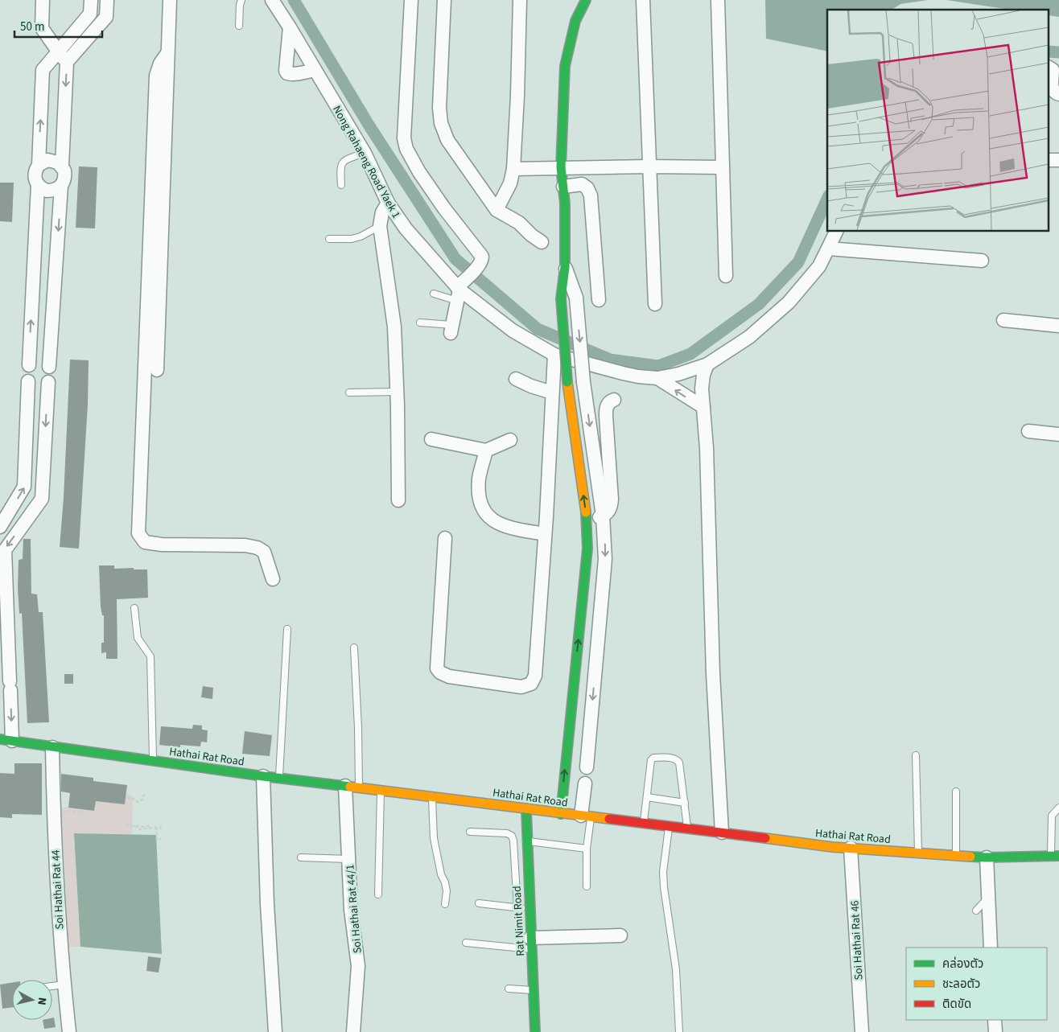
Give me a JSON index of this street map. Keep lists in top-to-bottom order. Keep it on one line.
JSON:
{"streets":{"main road":["Hathai Rat Road","Rat Nimit Road"],"street":["Nong Rahaeng Road Yaek 1","Soi Hathai Rat 44","Soi Hathai Rat 44/1","Soi Hathai Rat 46"]},"crossings":[["Hathai Rat Road","Soi Hathai Rat 44"],["Hathai Rat Road","Soi Hathai Rat 44/1"],["Hathai Rat Road","Rat Nimit Road"],["Hathai Rat Road","Soi Hathai Rat 46"]],"legend":["คล่องตัว","ชะลอตัว","ติดขัด"],"scale_bar":"50 m","north":"right"}
